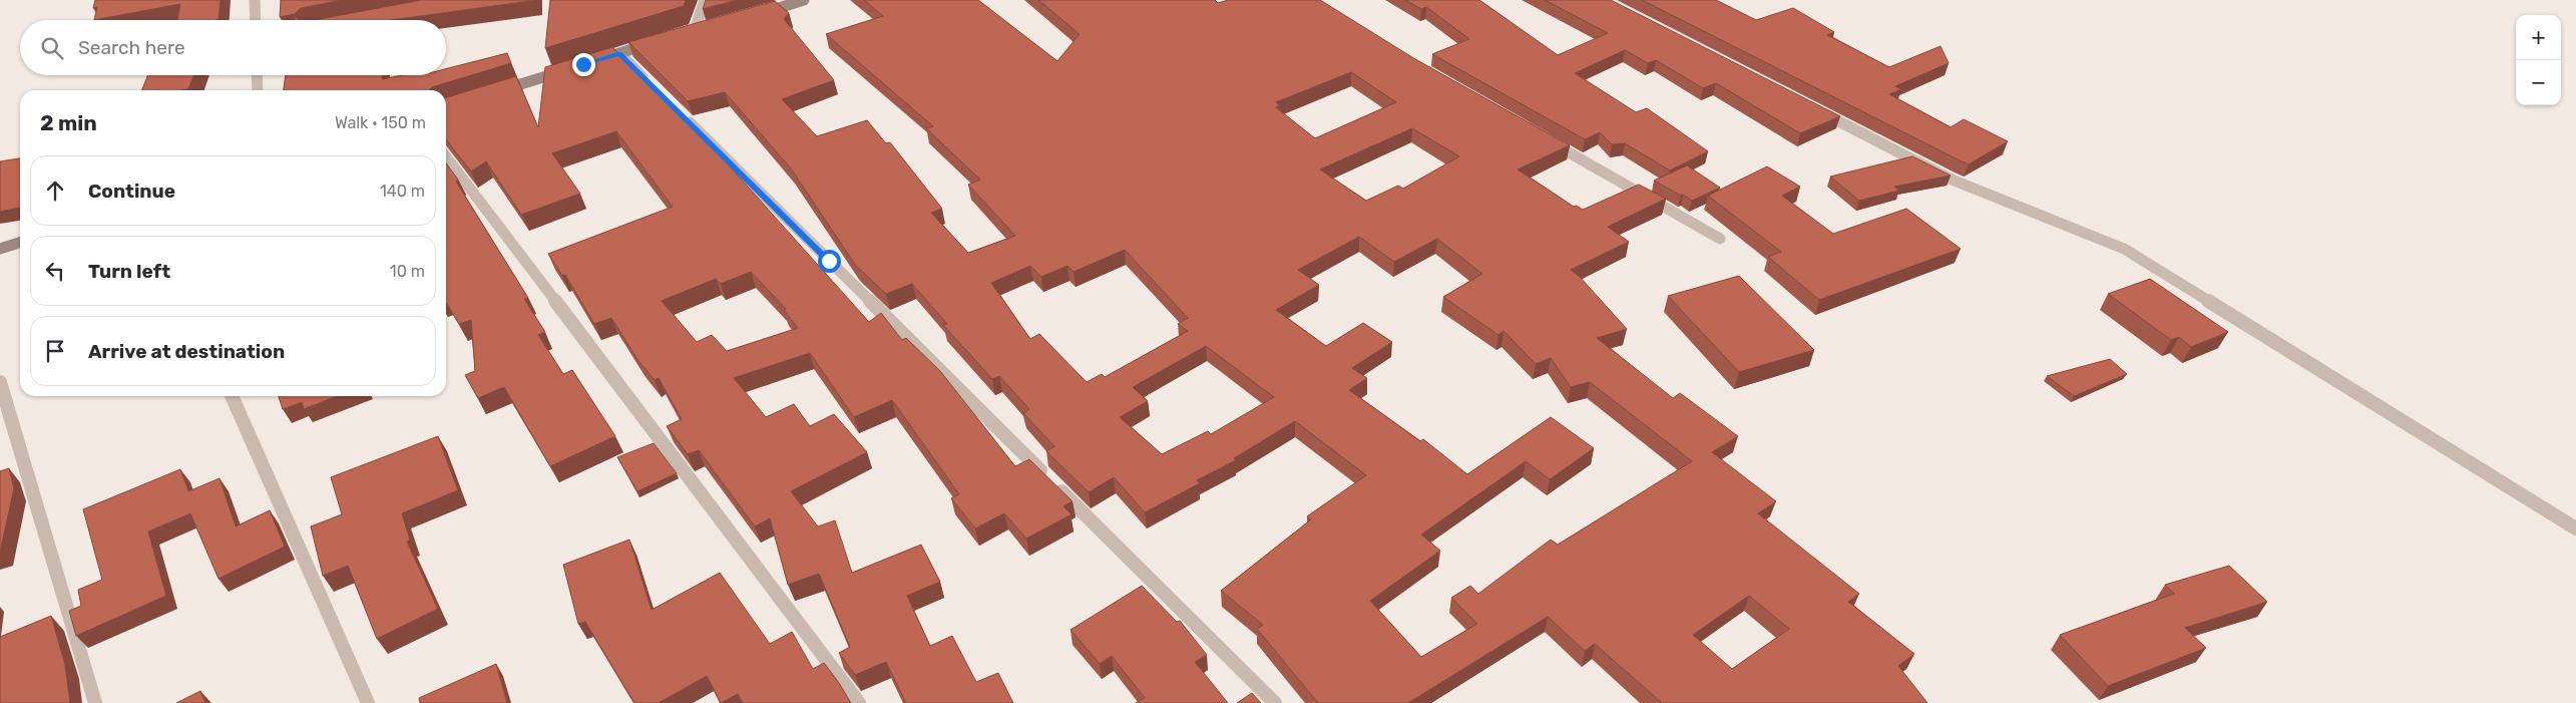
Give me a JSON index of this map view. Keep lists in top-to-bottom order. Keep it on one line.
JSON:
{"page":{"map_buttons":["+","−"],"search":"Search here","heading":["2 min","Walk · 150 m"],"list":[["Continue","140 m"],["Turn left","10 m"],"Arrive at destination"]}}
